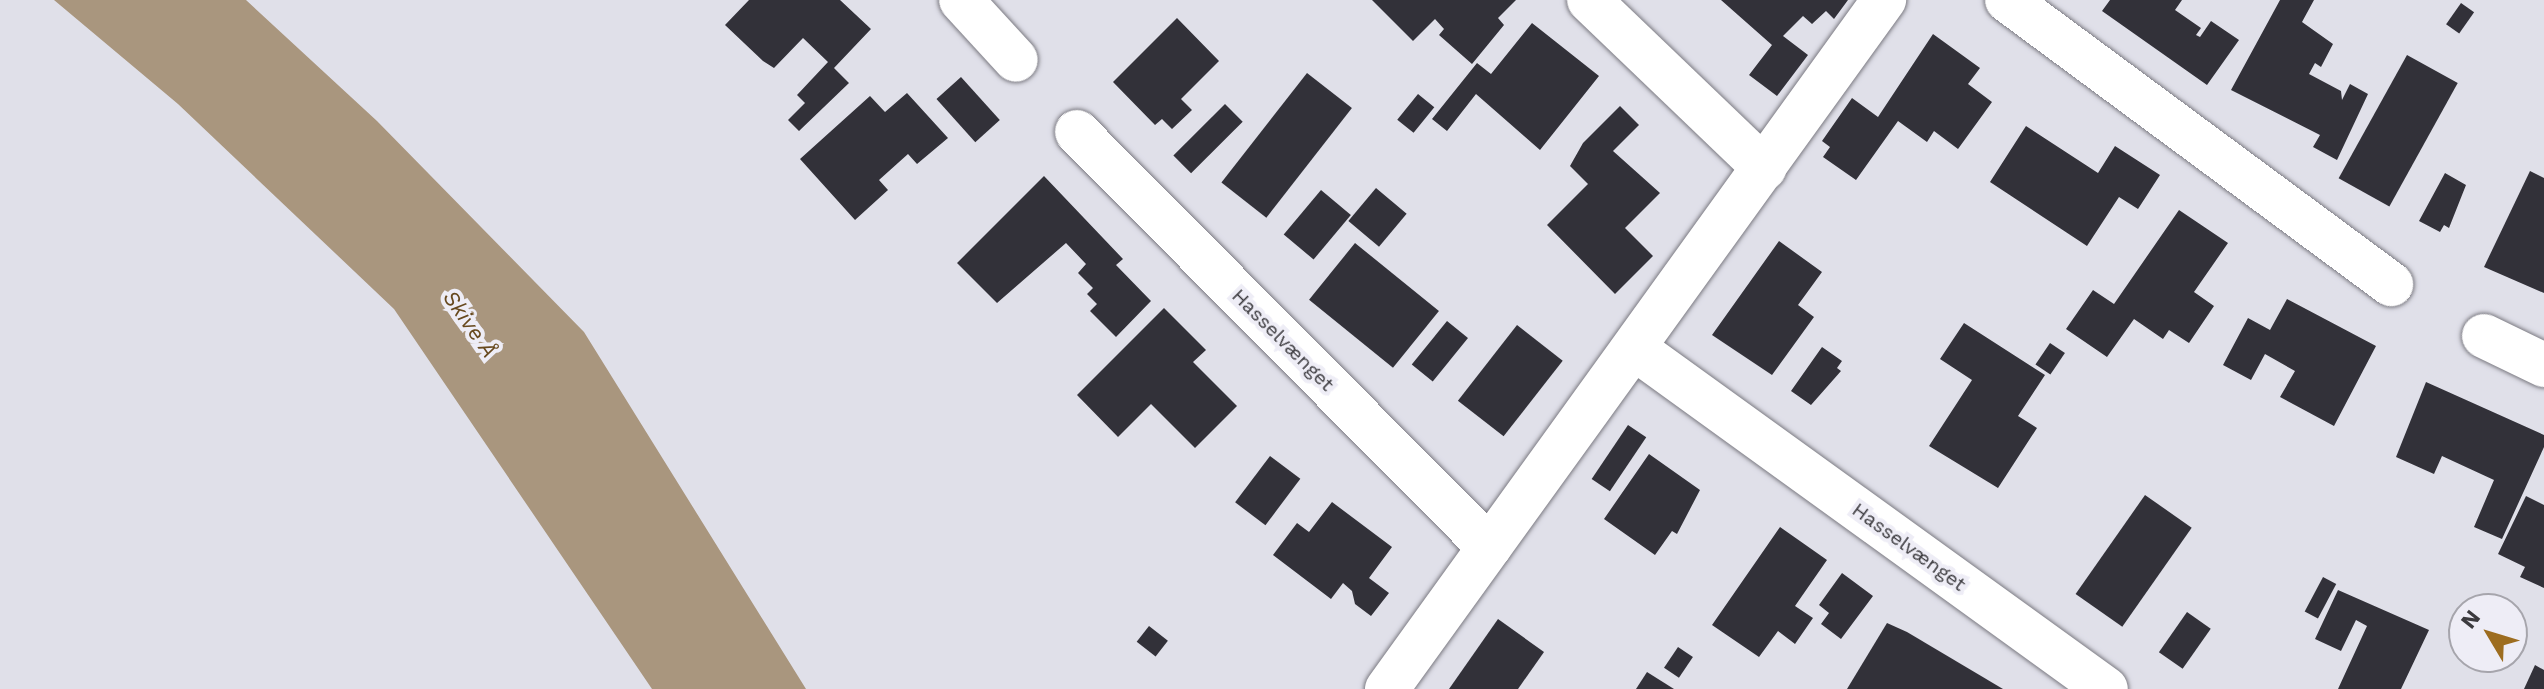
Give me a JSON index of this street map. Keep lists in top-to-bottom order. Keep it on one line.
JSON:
{"streets":{"street":["Hasselvænget"]},"water":["Skive Å"],"north":"top left"}
